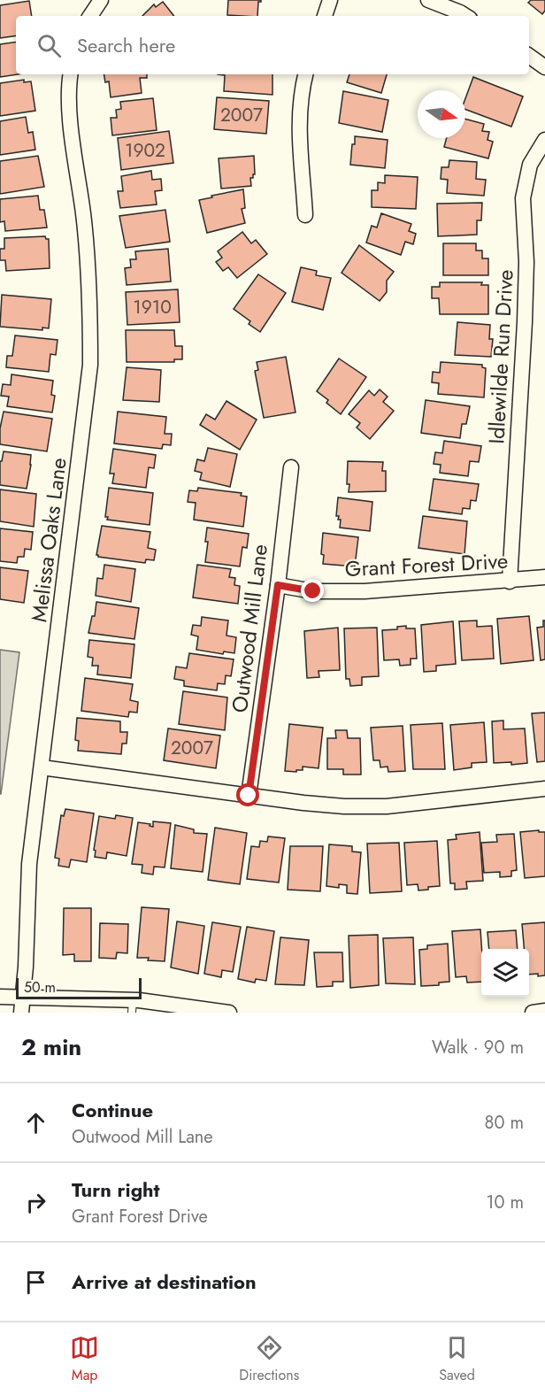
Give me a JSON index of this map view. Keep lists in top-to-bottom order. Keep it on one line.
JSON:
{"streets":{"street":["Idlewilde Run Drive","Melissa Oaks Lane","Grant Forest Drive","Outwood Mill Lane"]},"crossings":[["Idlewilde Run Drive","Grant Forest Drive"],["Grant Forest Drive","Outwood Mill Lane"]],"house_numbers":["2007","1902","1910","2007"],"scale_bar":"50 m","north":"right","page":{"search":"Search here","scale":"50 m","heading":["2 min","Walk · 90 m"],"list":[["Continue","Outwood Mill Lane","80 m"],["Turn right","Grant Forest Drive","10 m"],"Arrive at destination"],"nav":["Map","Directions","Saved"]}}
